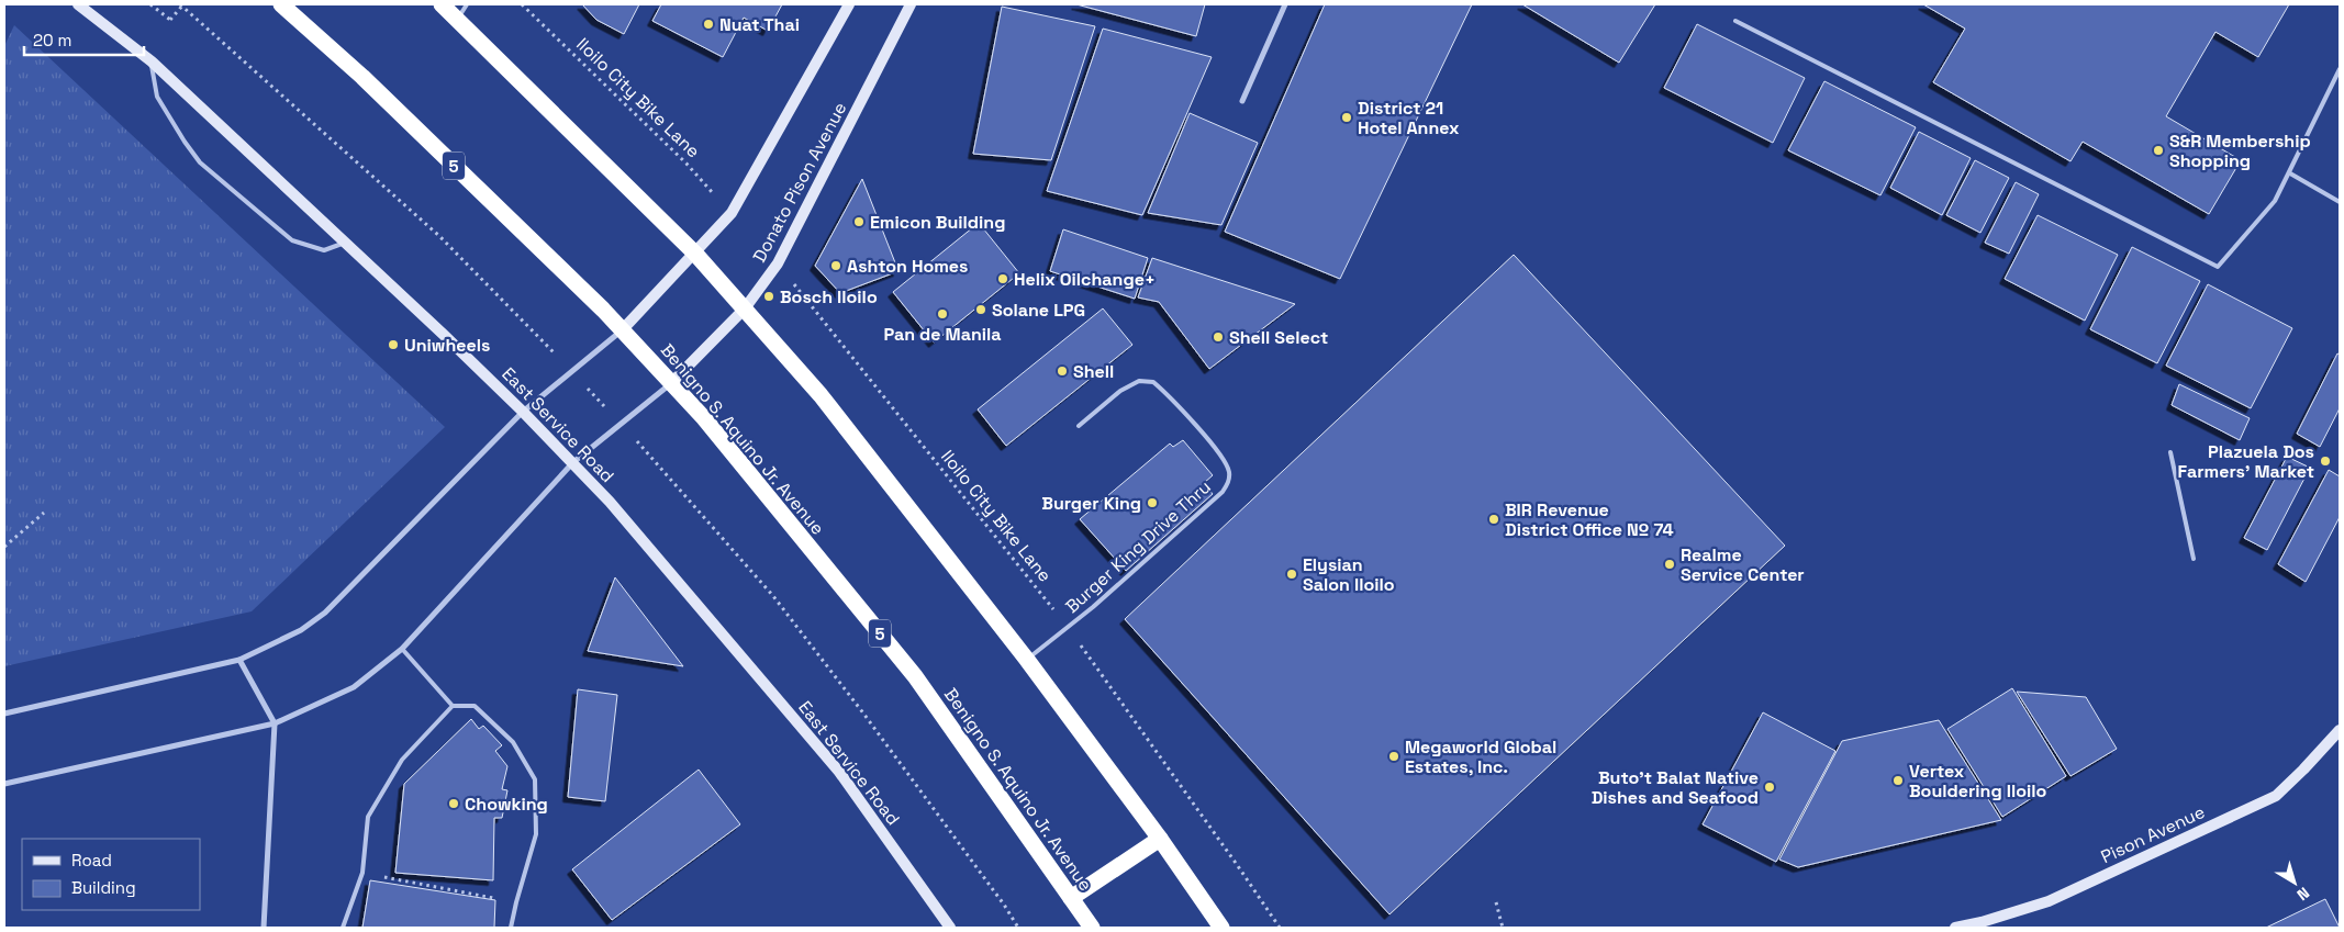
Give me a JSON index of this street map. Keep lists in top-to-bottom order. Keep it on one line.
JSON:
{"streets":{"highway":["5","Benigno S. Aquino Jr. Avenue"],"street":["Donato Pison Avenue","East Service Road","Pison Avenue"],"lane":["Burger King Drive Thru"],"path":["Iloilo City Bike Lane"]},"crossings":[["Iloilo City Bike Lane","Donato Pison Avenue"],["Iloilo City Bike Lane","Burger King Drive Thru"],["Donato Pison Avenue","Benigno S. Aquino Jr. Avenue"]],"places":["Nuat Thai","District 21 Hotel Annex","S&R Membership Shopping","Emicon Building","Ashton Homes","Helix Oilchange+","Bosch Iloilo","Solane LPG","Pan de Manila","Shell Select","Uniwheels","Shell","Plazuela Dos Farmers' Market","Burger King","BIR Revenue District Office № 74","Realme Service Center","Elysian Salon Iloilo","Megaworld Global Estates, Inc.","Vertex Bouldering Iloilo","Buto't Balat Native Dishes and Seafood","Chowking"],"legend":["Road","Building"],"scale_bar":"20 m","north":"bottom right"}
